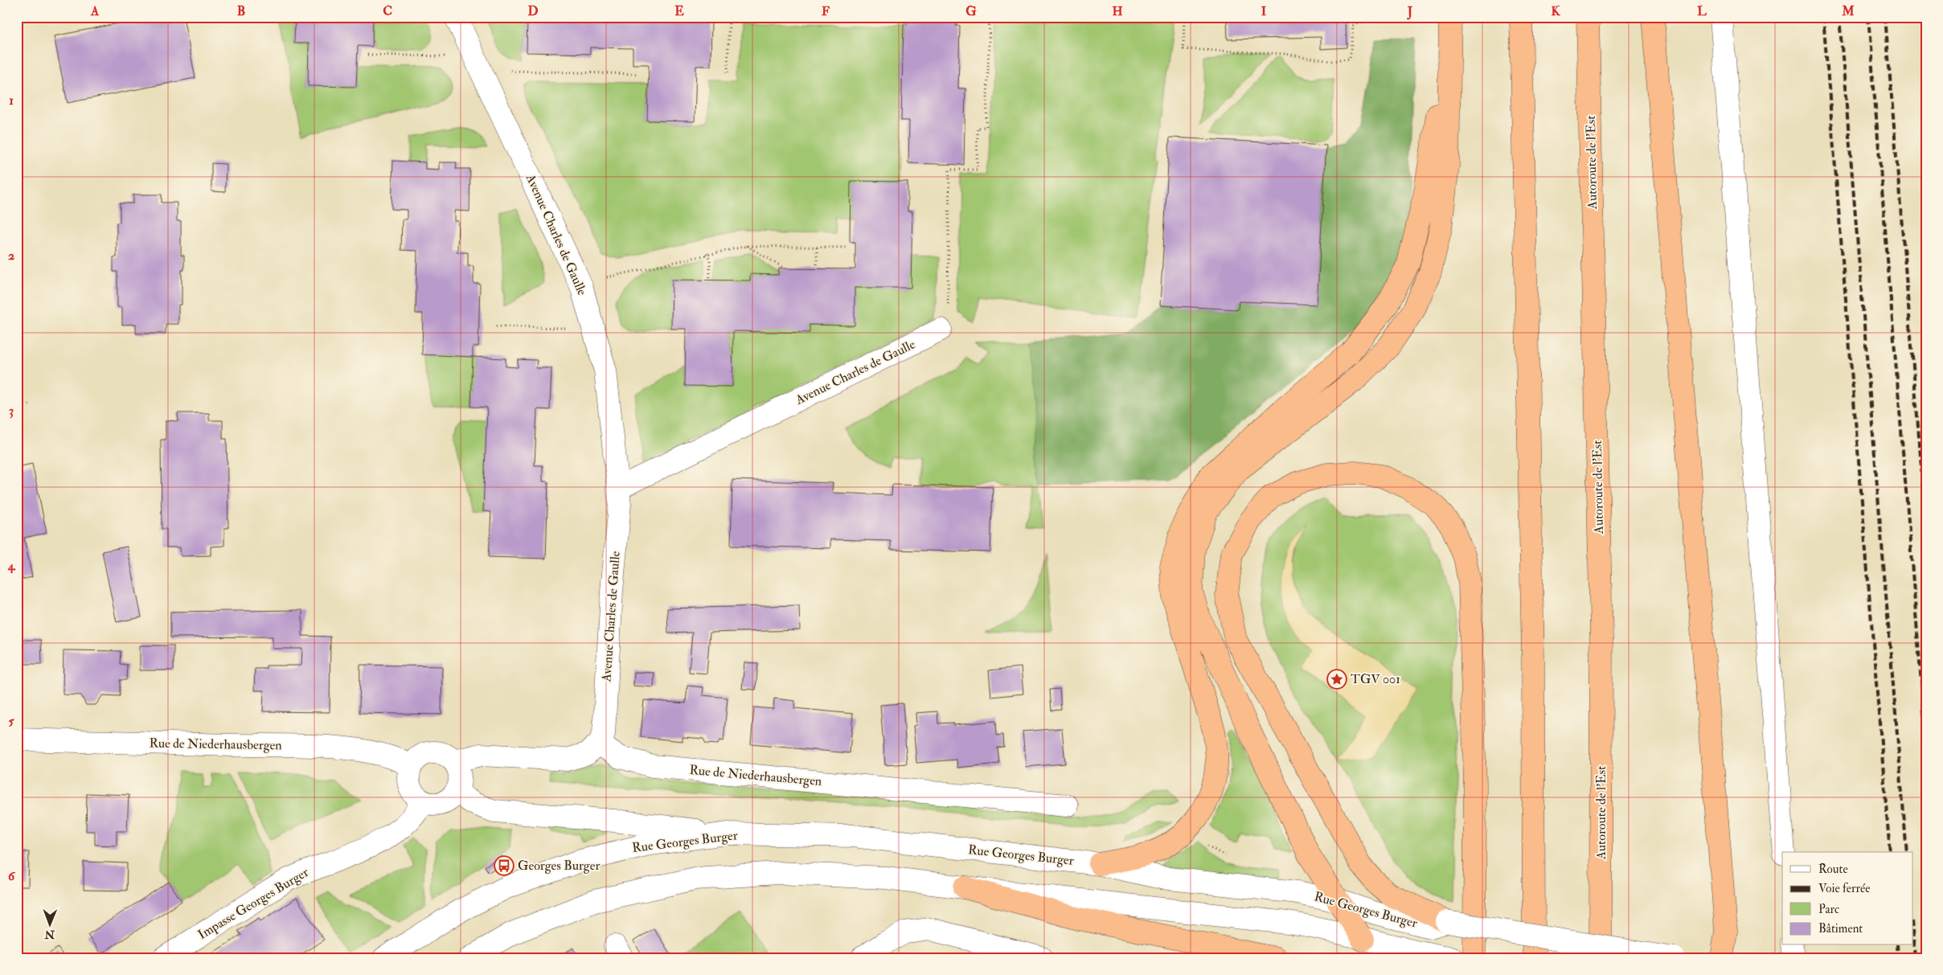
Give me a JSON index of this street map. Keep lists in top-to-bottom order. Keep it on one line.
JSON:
{"streets":{"highway":["Autoroute de l’Est"],"street":["Avenue Charles de Gaulle","Rue de Niederhausbergen","Rue Georges Burger","Impasse Georges Burger"]},"crossings":[["Avenue Charles de Gaulle","Rue de Niederhausbergen"],["Rue de Niederhausbergen","Impasse Georges Burger"]],"places":{"place":["TGV 001"],"bus stop":["Georges Burger"]},"legend":["Route","Voie ferrée","Parc","Bâtiment"],"north":"bottom","grid":{"columns":["A","B","C","D","E","F","G","H","I","J","K","L","M"],"rows":["1","2","3","4","5","6"]}}
